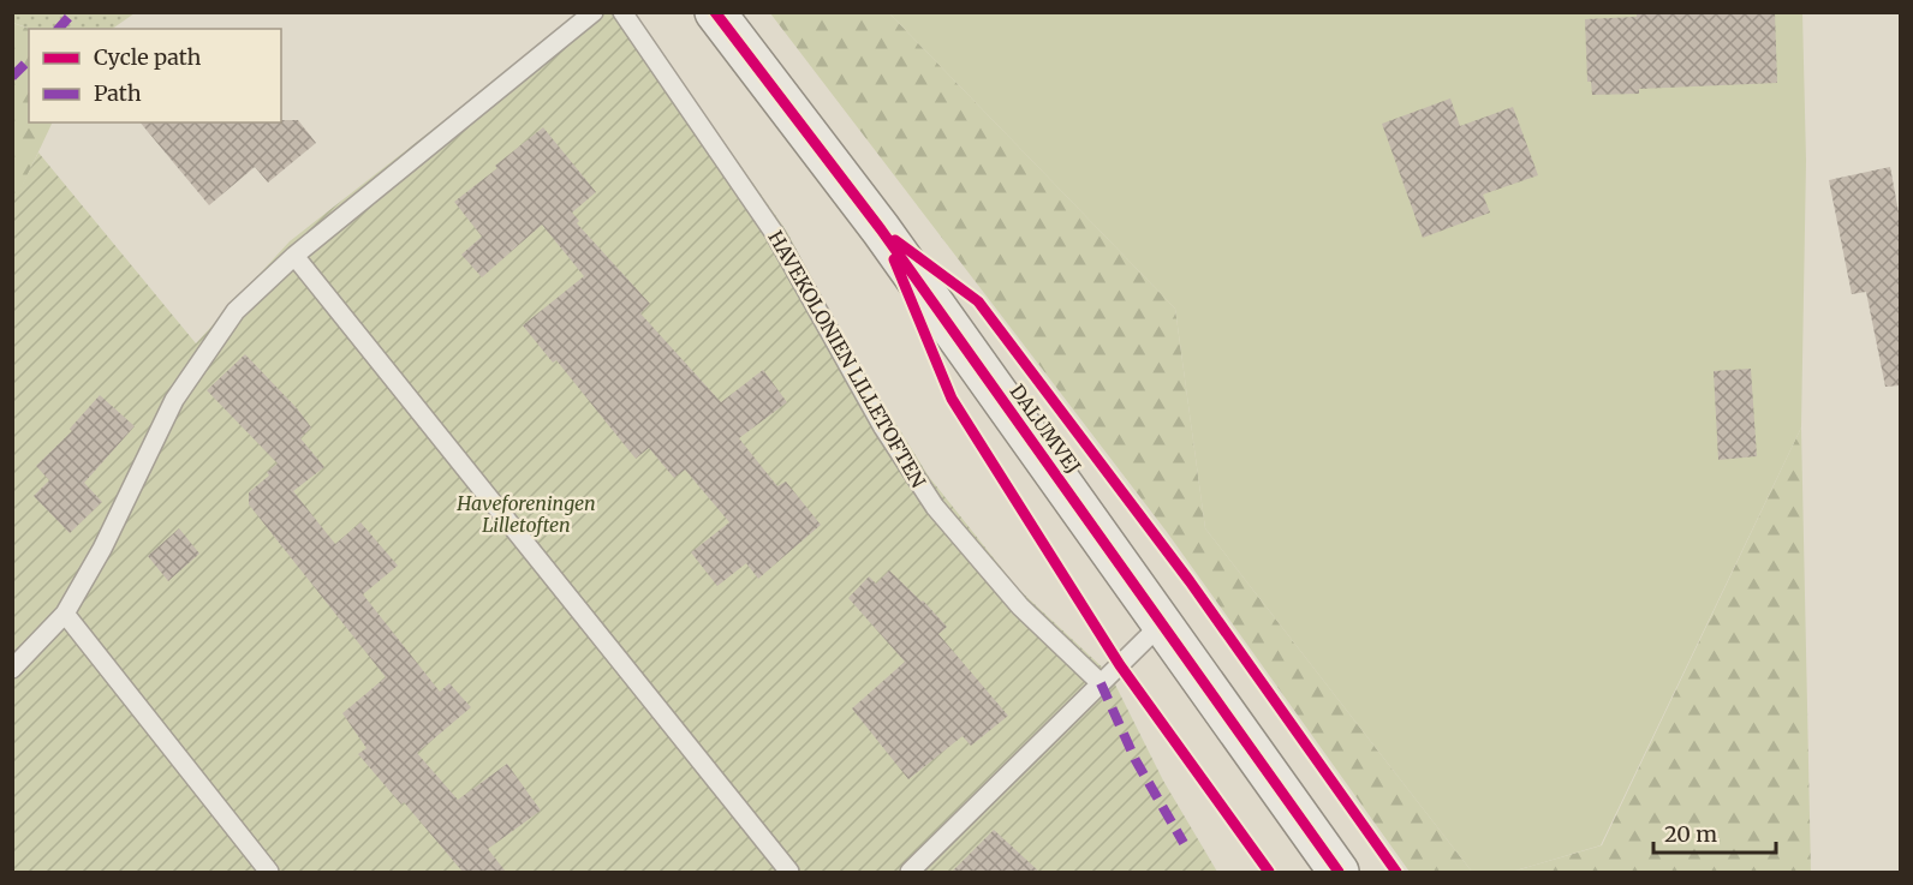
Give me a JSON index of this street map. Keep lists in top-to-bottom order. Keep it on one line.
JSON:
{"streets":{"street":["DALUMVEJ"],"lane":["HAVEKOLONIEN LILLETOFTEN"]},"parks":["Haveforeningen Lilletoften"],"legend":["Cycle path","Path"],"scale_bar":"20 m"}
